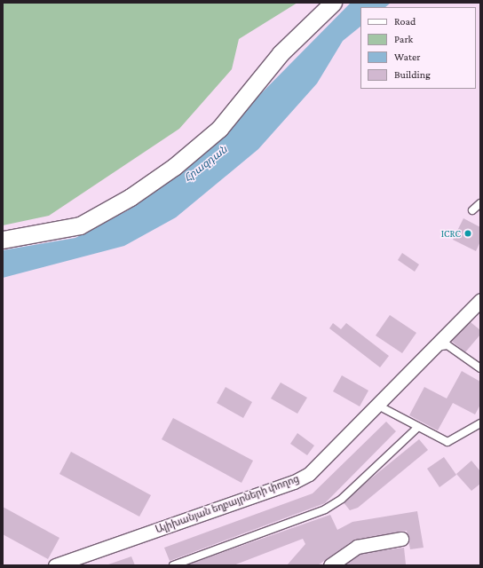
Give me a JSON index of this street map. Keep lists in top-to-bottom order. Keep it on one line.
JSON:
{"streets":{"street":["Ալիխանյան եղբայրների փողոց"]},"water":["Հրազդան"],"places":["ICRC"],"legend":["Road","Park","Water","Building"]}
